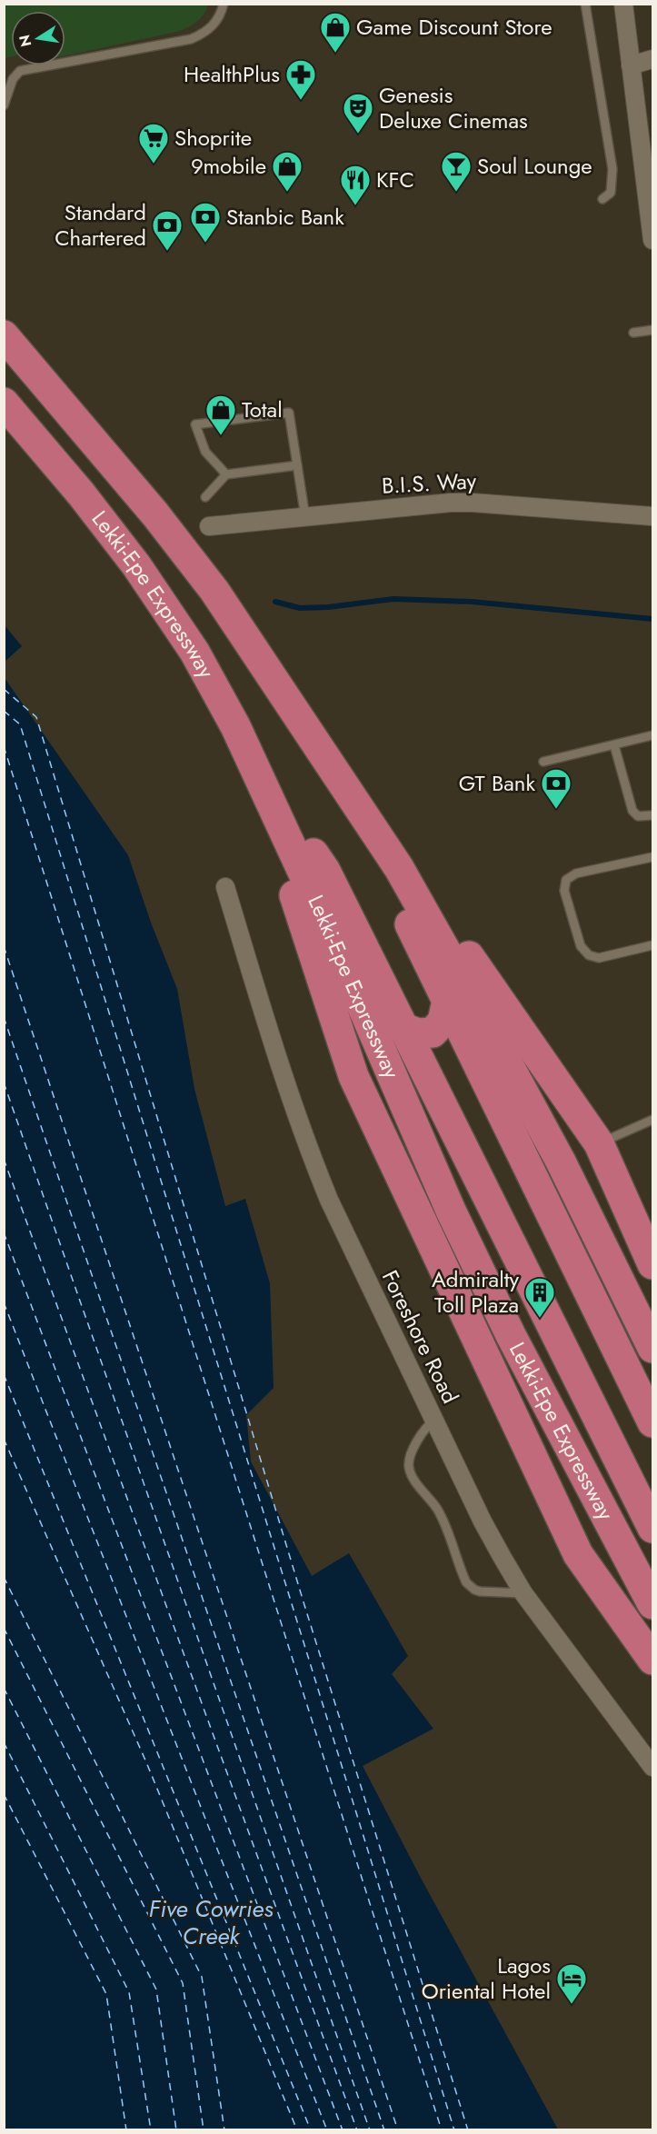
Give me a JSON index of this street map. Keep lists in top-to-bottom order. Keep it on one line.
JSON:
{"streets":{"highway":["Lekki-Epe Expressway"],"street":["B.I.S. Way","Foreshore Road"]},"water":["Five Cowries Creek"],"places":{"shop":["Game Discount Store","9mobile","Total"],"pharmacy":["HealthPlus"],"theatre":["Genesis Deluxe Cinemas"],"supermarket":["Shoprite"],"bar":["Soul Lounge"],"restaurant":["KFC"],"bank":["Stanbic Bank","Standard Chartered","GT Bank"],"building":["Admiralty Toll Plaza"],"hotel":["Lagos Oriental Hotel"]},"north":"left"}
